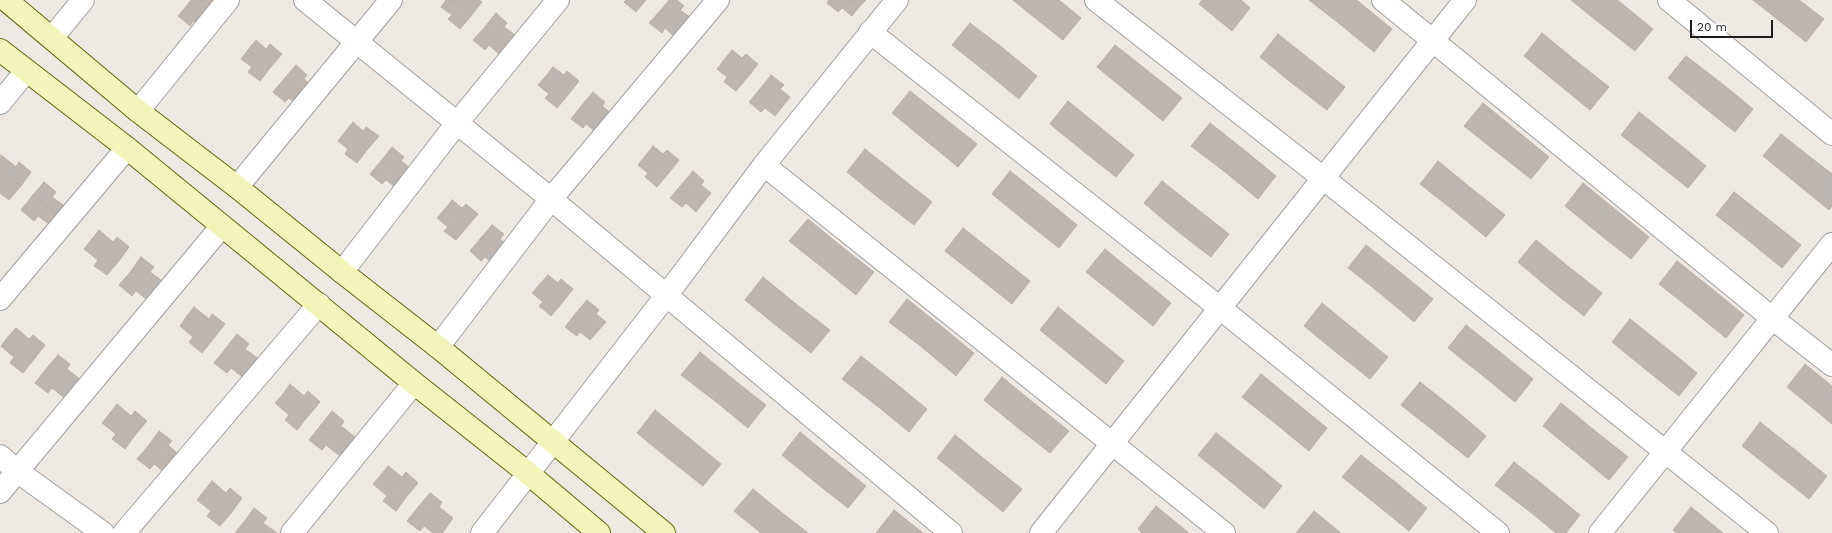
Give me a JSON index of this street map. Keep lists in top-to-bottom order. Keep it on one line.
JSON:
{"scale_bar":"20 m"}
